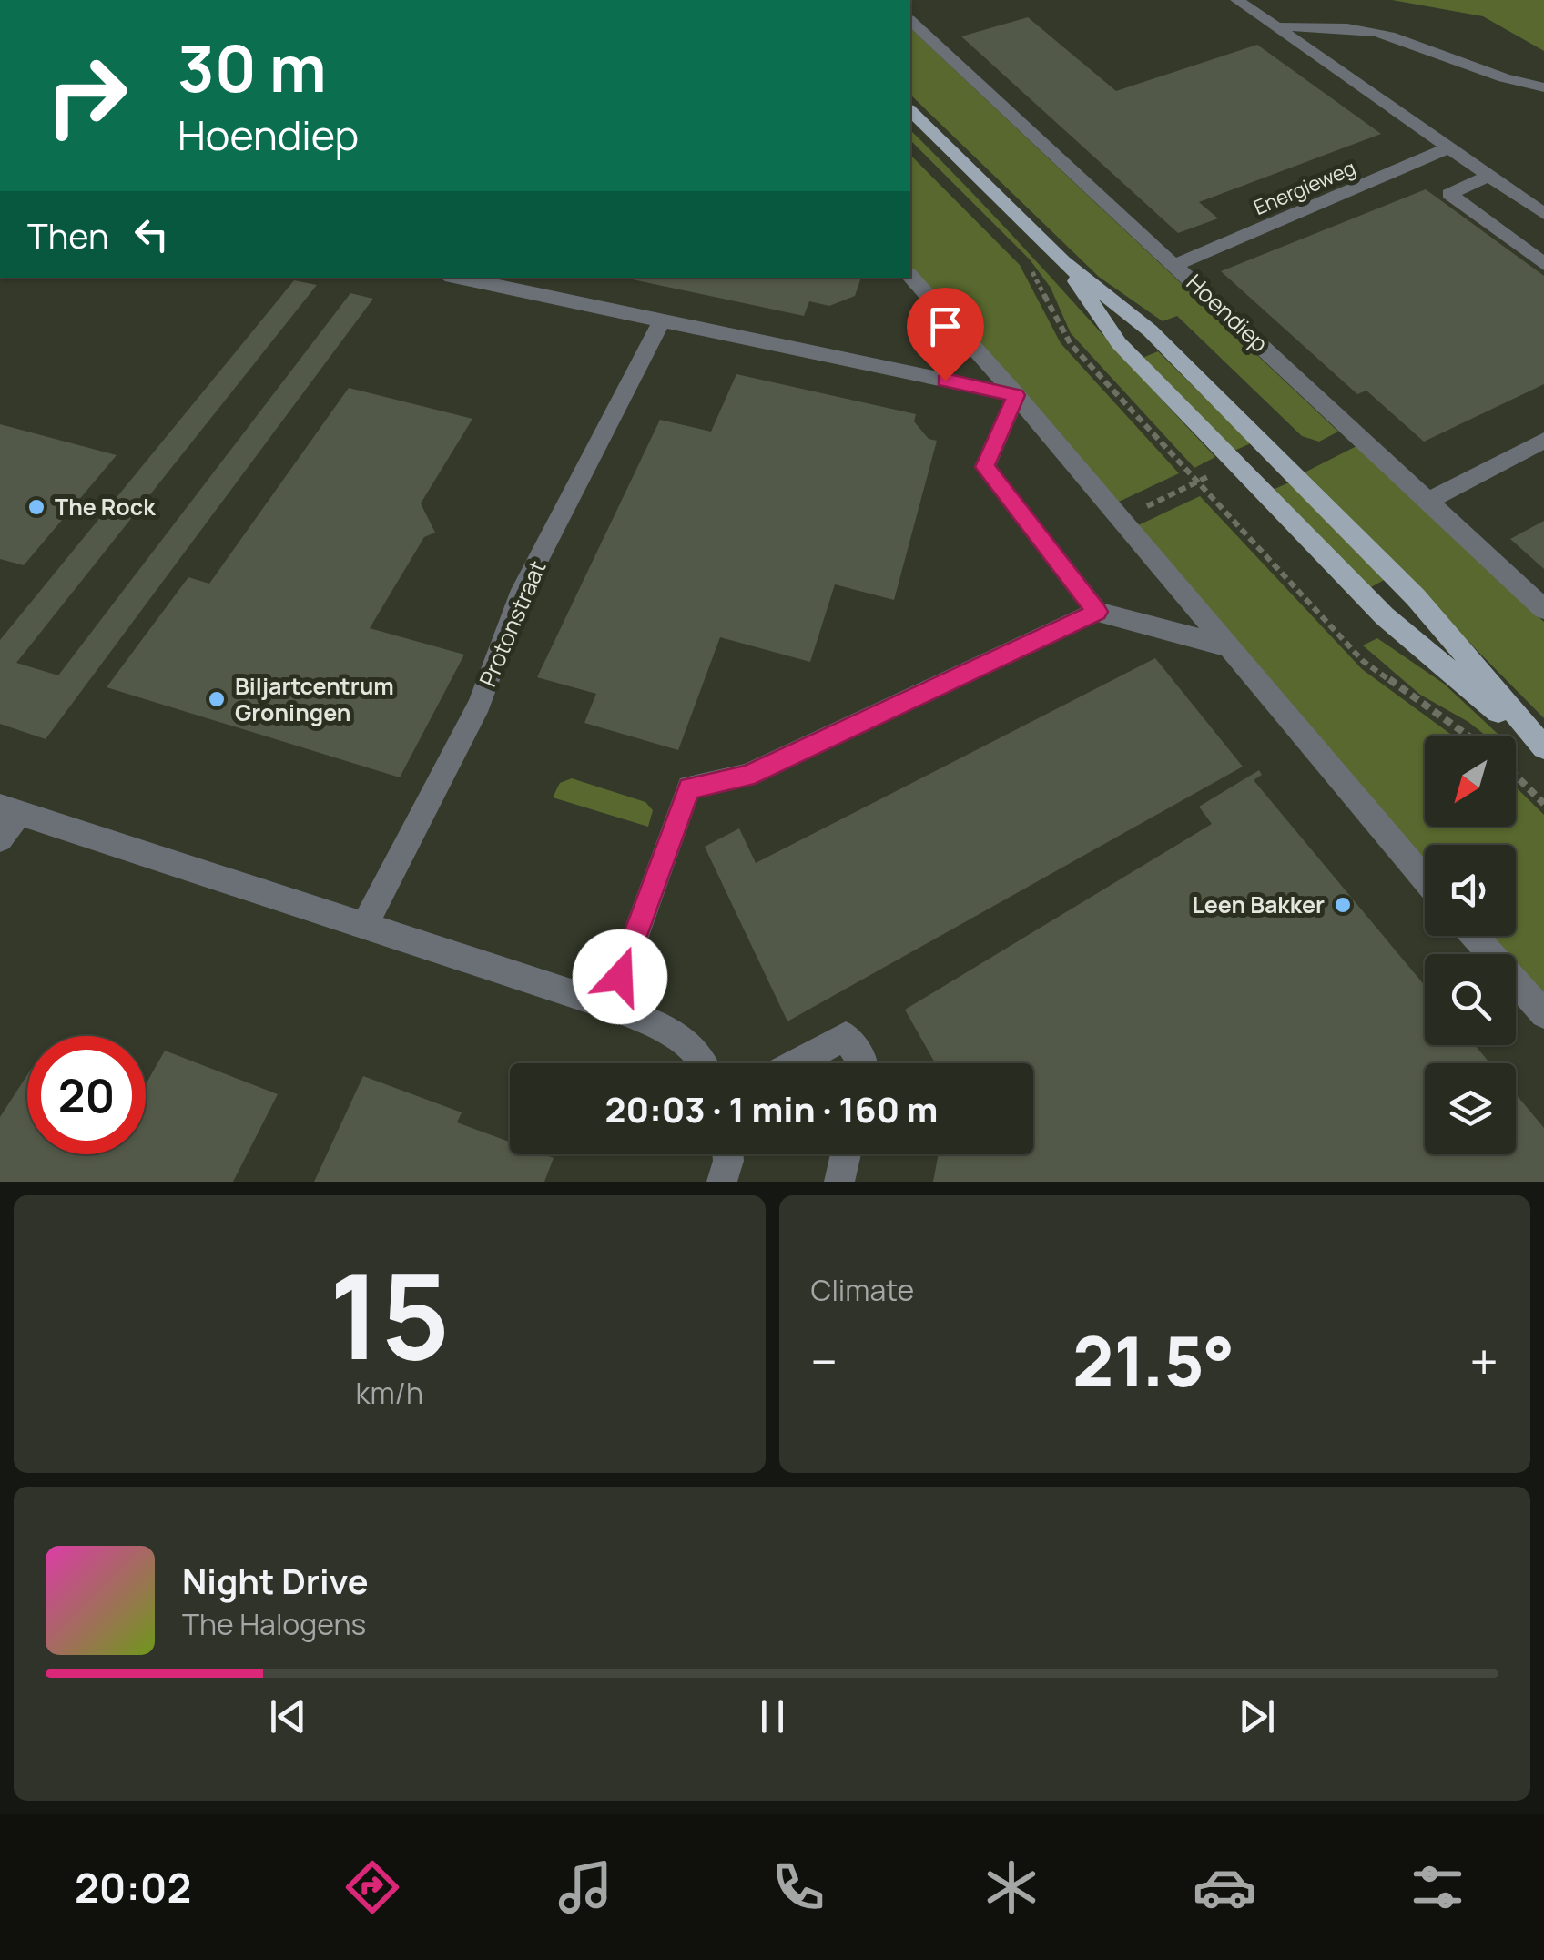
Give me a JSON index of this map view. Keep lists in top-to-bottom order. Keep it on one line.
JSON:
{"streets":{"street":["Energieweg","Hoendiep","Protonstraat"]},"crossings":[["Energieweg","Hoendiep"]],"places":["The Rock","Biljartcentrum Groningen","Leen Bakker"],"north":"bottom left","page":{"turn":["30 m","Hoendiep"],"then":"Then","limit":"20","trip":"20:03 · 1 min · 160 m","tile":[["15","km/h"],"Climate"],"heat":["−","21.5°","+"],"song":["Night Drive","The Halogens"],"tabs":"20:02"}}
